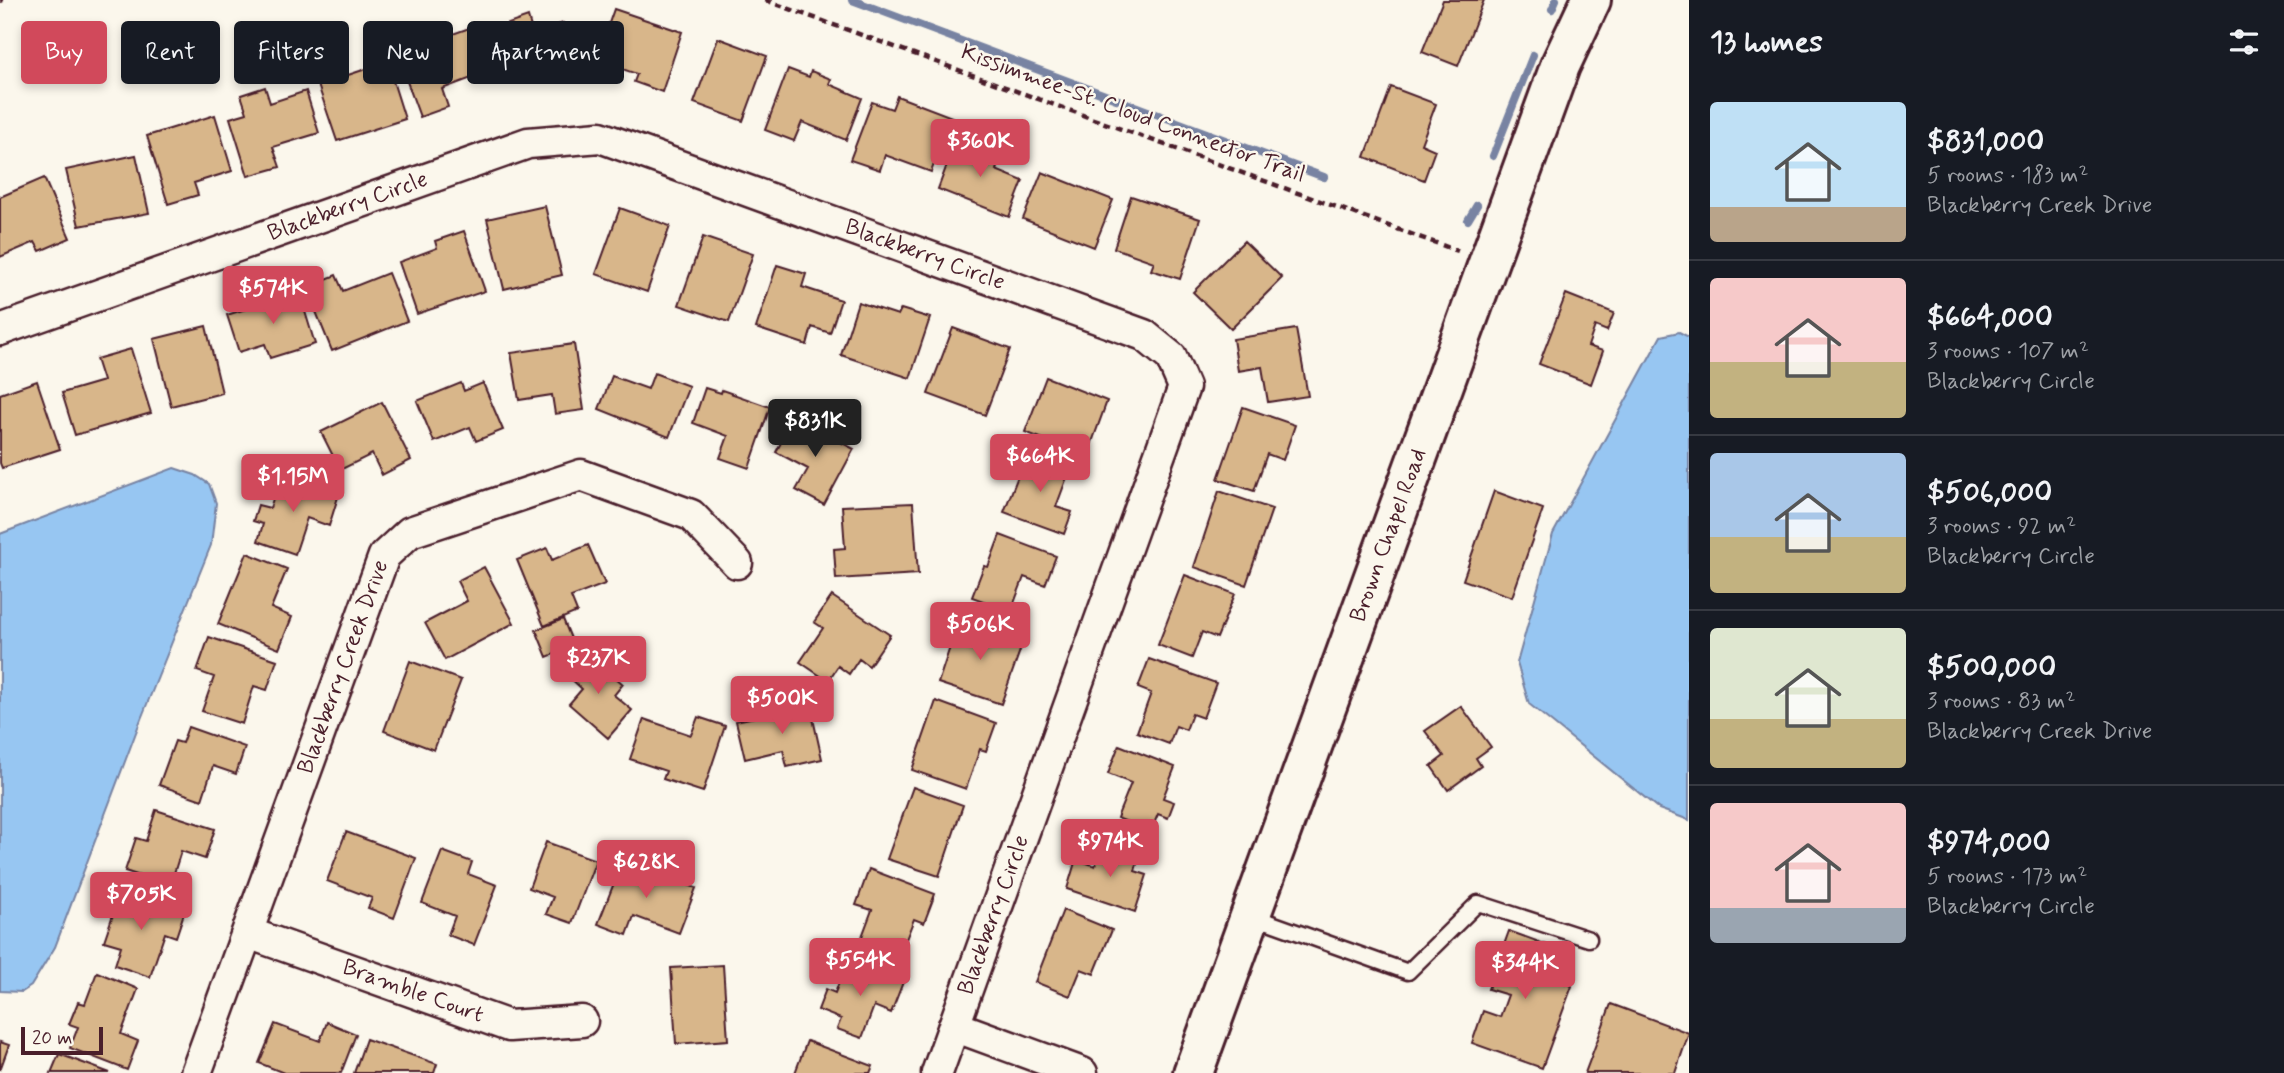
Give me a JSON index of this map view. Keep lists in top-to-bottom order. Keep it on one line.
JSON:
{"streets":{"street":["Blackberry Circle","Brown Chapel Road","Blackberry Creek Drive","Bramble Court"],"path":["Kissimmee-St. Cloud Connector Trail"]},"crossings":[["Kissimmee-St. Cloud Connector Trail","Brown Chapel Road"],["Blackberry Creek Drive","Bramble Court"]],"scale_bar":"20 m","page":{"heading":"13 homes","chip":["Buy","Rent","Filters","New","Apartment"],"list":[{"name":"$831,000","note":"5 rooms · 183 m² · Blackberry Creek Drive"},{"name":"$664,000","note":"3 rooms · 107 m² · Blackberry Circle"},{"name":"$506,000","note":"3 rooms · 92 m² · Blackberry Circle"},{"name":"$500,000","note":"3 rooms · 83 m² · Blackberry Creek Drive"},{"name":"$974,000","note":"5 rooms · 173 m² · Blackberry Circle"}],"price":["$360K","$574K","$831K","$664K","$1.15M","$506K","$237K","$500K","$974K","$628K","$705K","$554K","$344K"],"scale":"20 m"}}
